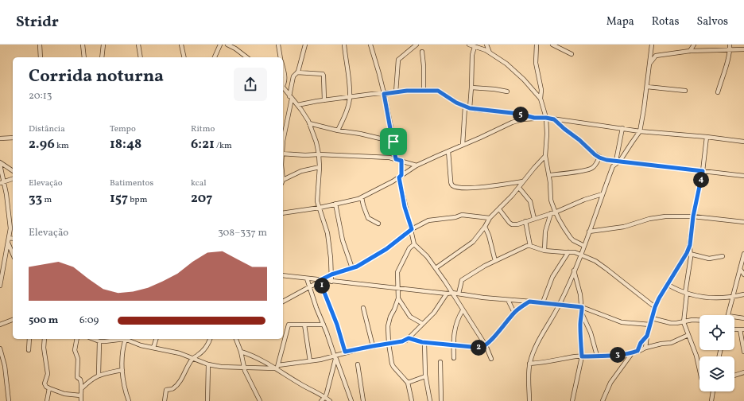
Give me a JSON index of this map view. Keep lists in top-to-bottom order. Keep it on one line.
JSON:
{"page":{"header":"Stridr","nav":["Mapa","Rotas","Salvos"],"heading":["Corrida noturna","20:13"],"pins":["5","4","1","2","3"],"stats":[["Distância","2.96 km"],["Tempo","18:48"],["Ritmo","6:21 /km"],["Elevação","33 m"],["Batimentos","157 bpm"],["kcal","207"]],"chart":["Elevação","308–337 m"],"list":[{"name":"500 m","note":"6:09"}]}}
